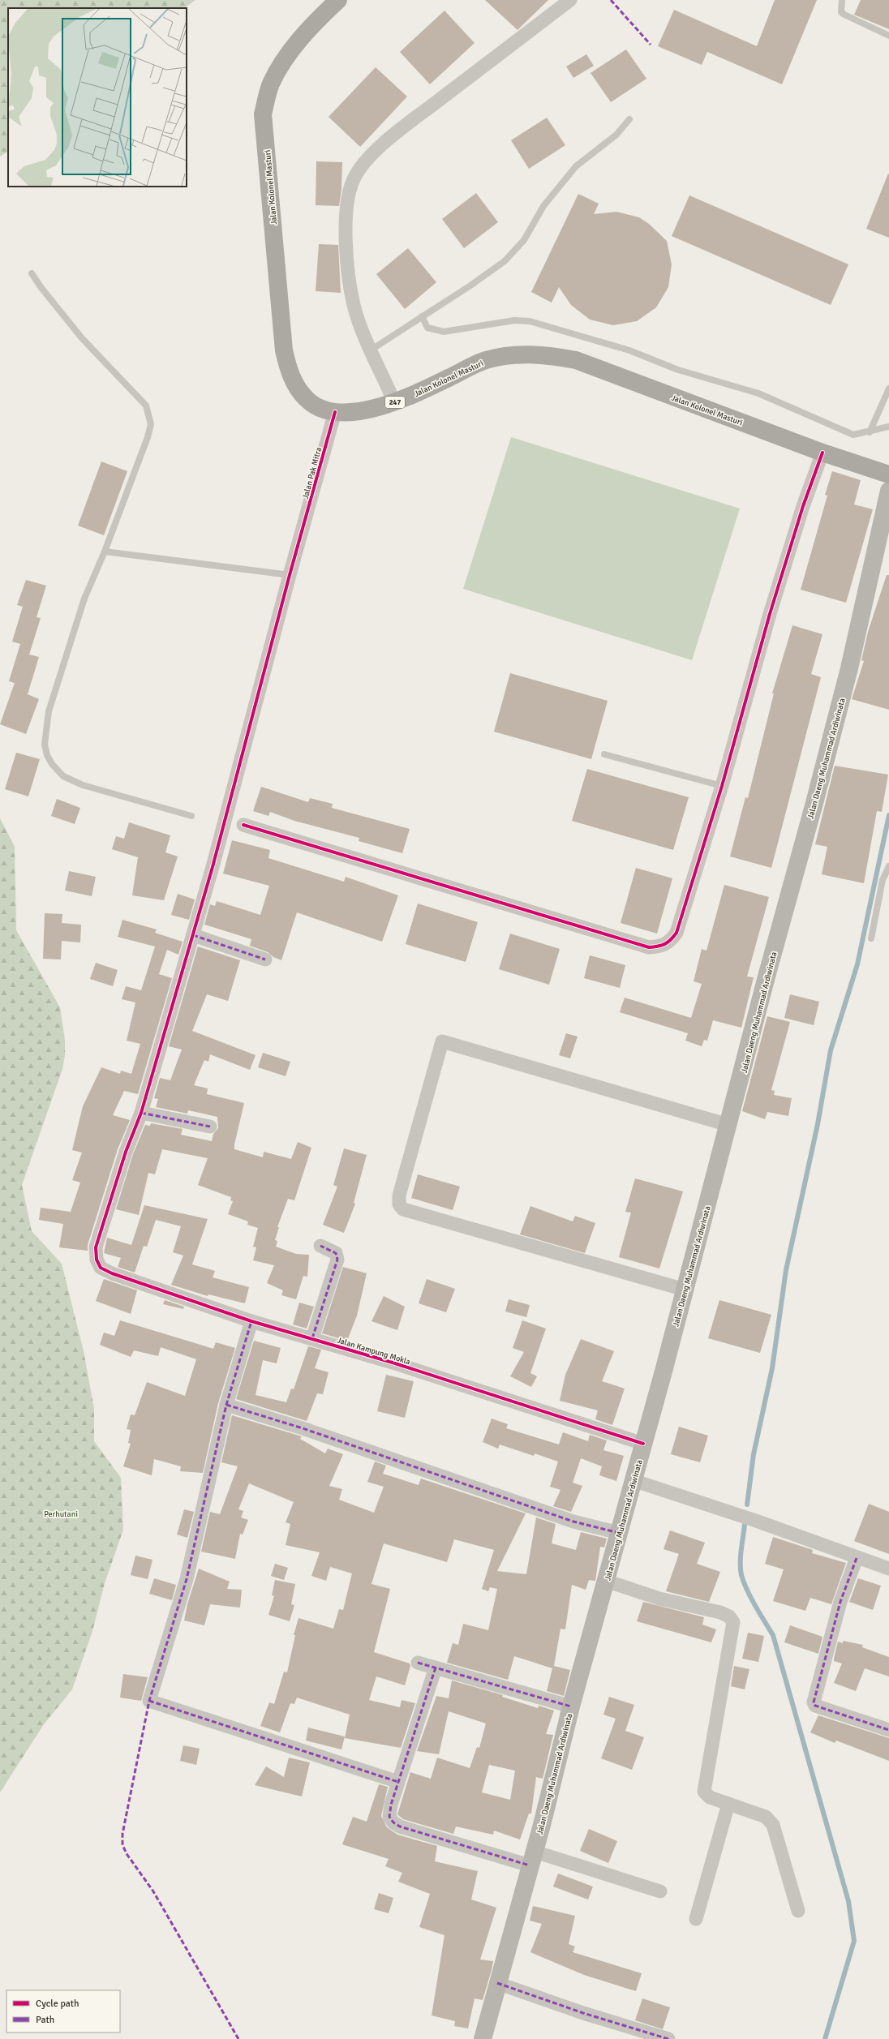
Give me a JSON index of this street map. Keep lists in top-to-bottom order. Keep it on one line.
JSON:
{"streets":{"main road":["Jalan Kolonel Masturi","247","Jalan Daeng Muhammad Ardiwinata"],"street":["Jalan Pak Mitra","Jalan Kampung Mokla"]},"crossings":[["Jalan Kolonel Masturi","Jalan Pak Mitra"],["Jalan Pak Mitra","Jalan Kampung Mokla"],["Jalan Daeng Muhammad Ardiwinata","Jalan Kampung Mokla"]],"parks":["Perhutani"],"legend":["Cycle path","Path"]}
